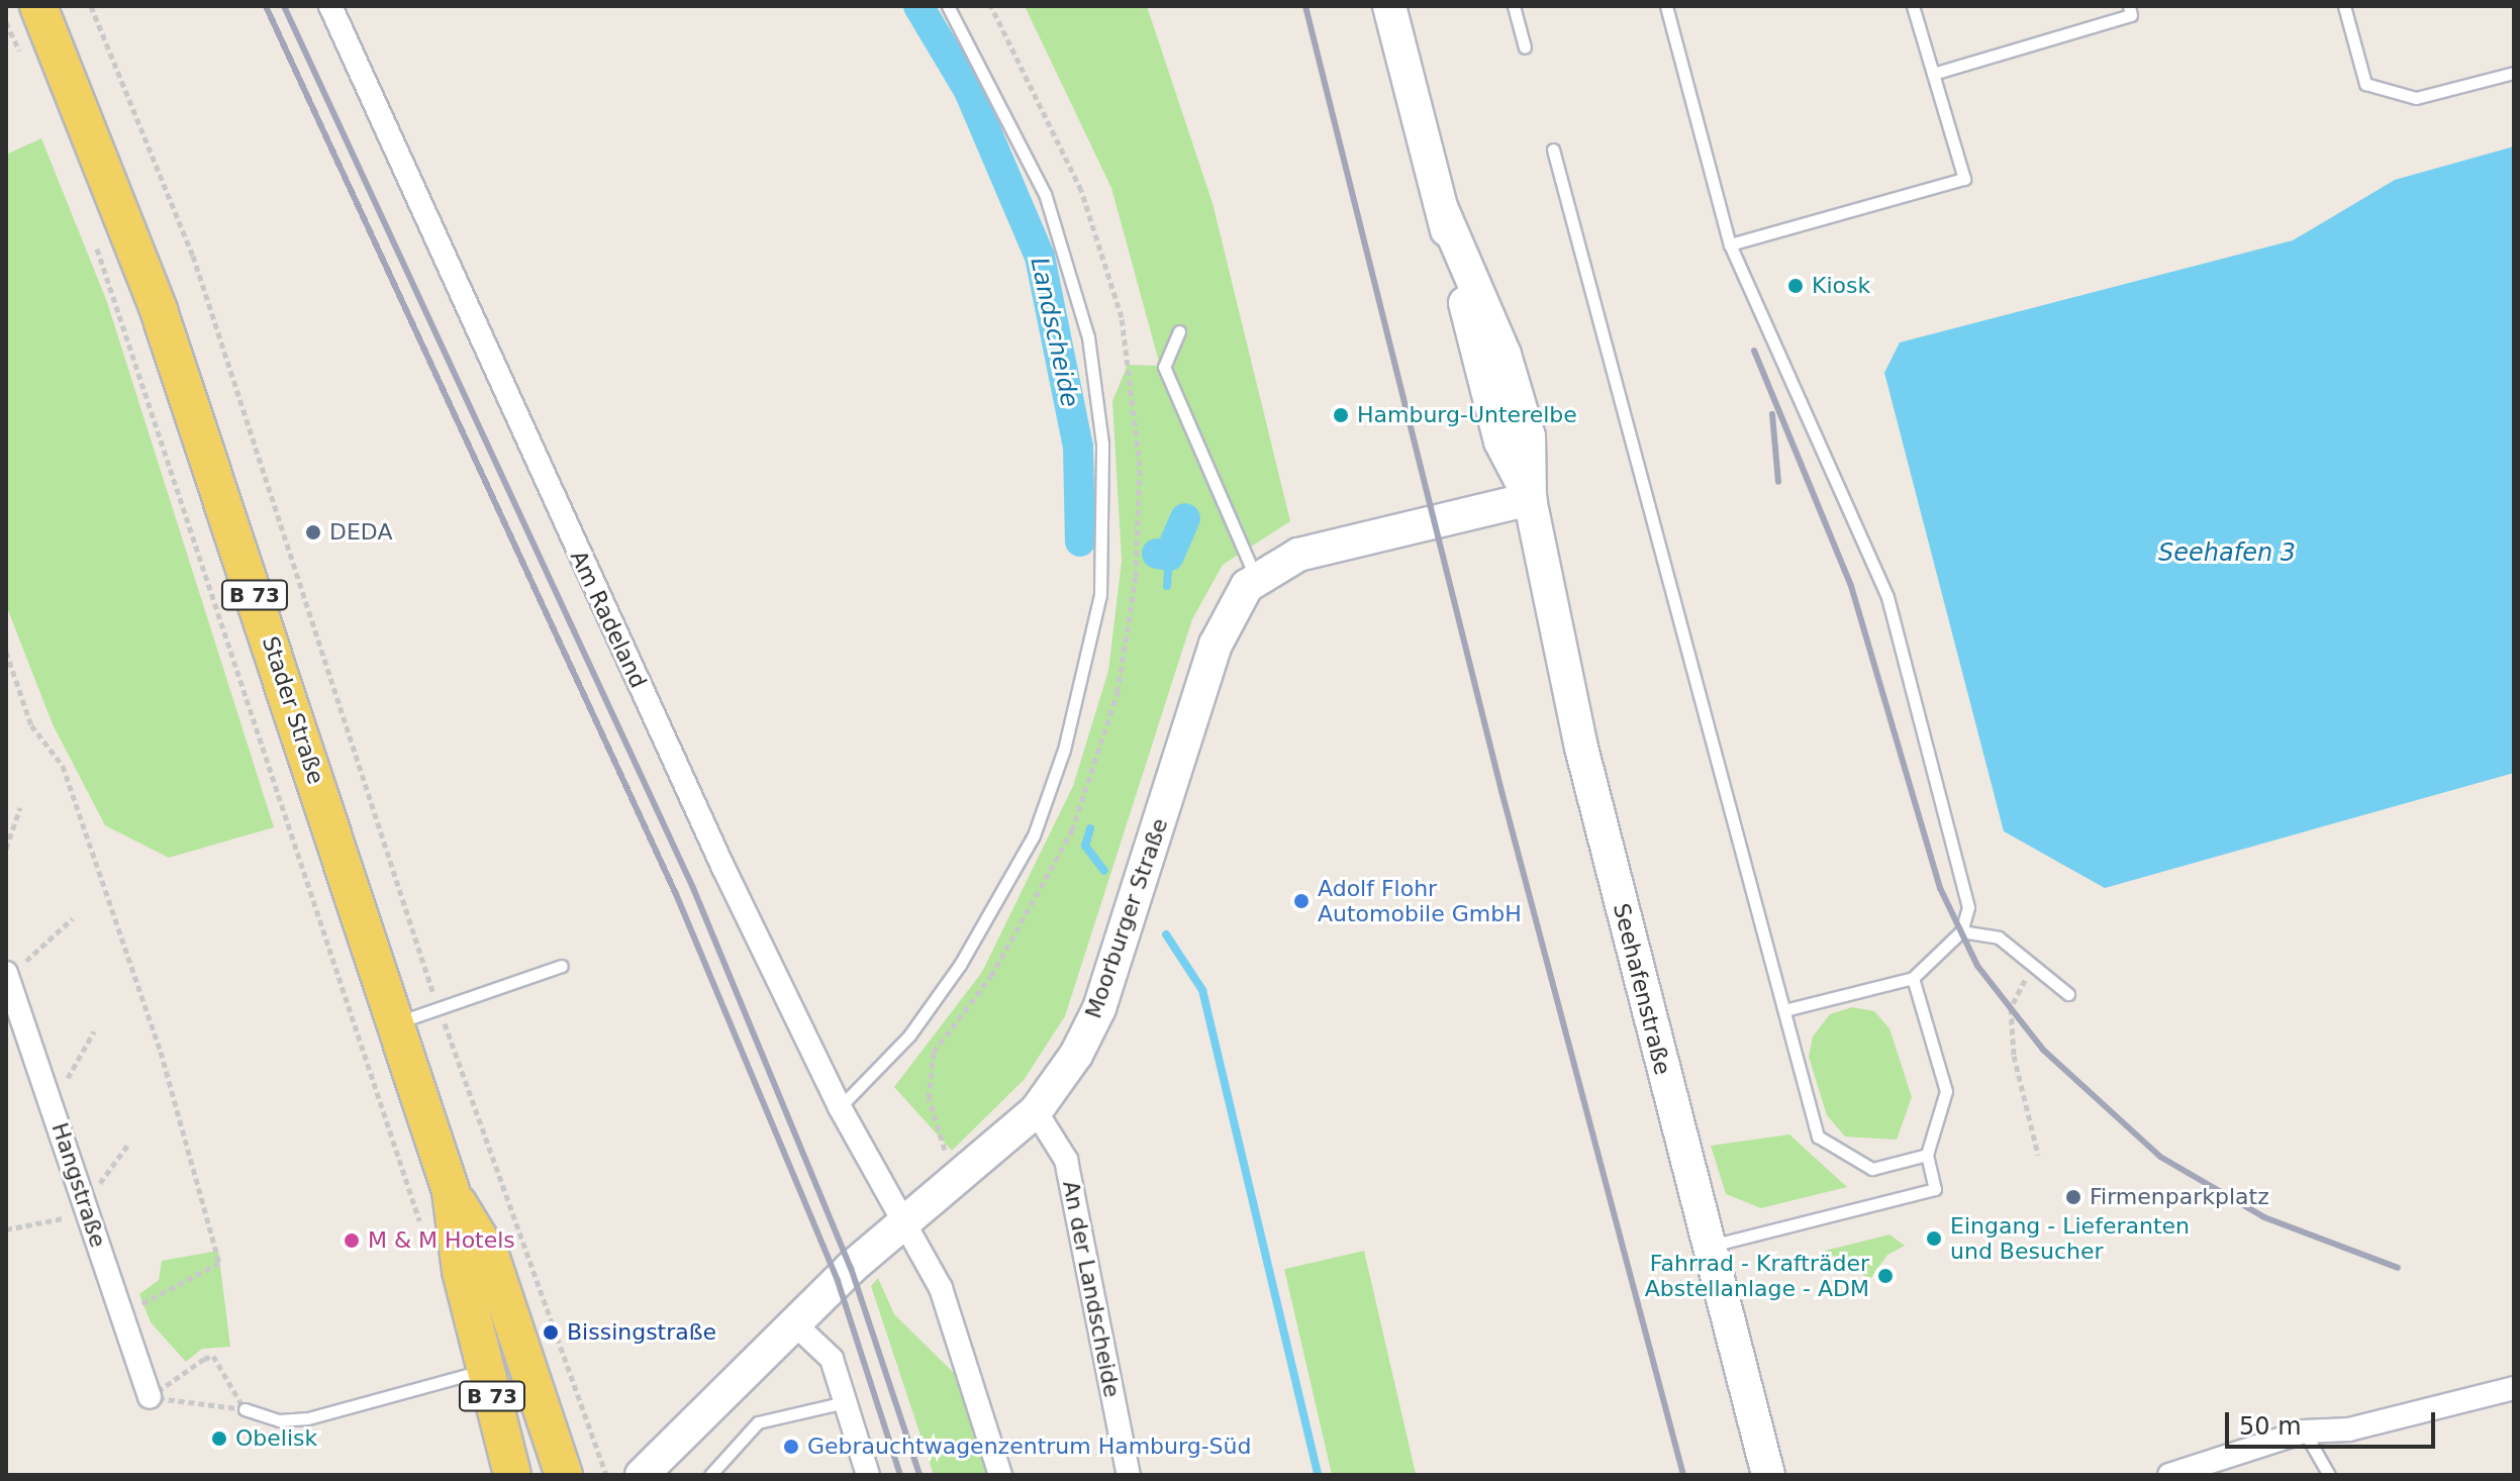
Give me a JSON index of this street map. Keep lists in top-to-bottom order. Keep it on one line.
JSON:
{"streets":{"main road":["B 73","Stader Straße","Moorburger Straße","Seehafenstraße"],"street":["Am Radeland","Hangstraße","An der Landscheide"]},"crossings":[["Am Radeland","Moorburger Straße"],["Moorburger Straße","An der Landscheide"]],"water":["Landscheide","Seehafen 3"],"places":["Kiosk","Hamburg-Unterelbe","DEDA","Adolf Flohr Automobile GmbH","Firmenparkplatz","Eingang - Lieferanten und Besucher","M & M Hotels","Fahrrad - Krafträder Abstellanlage - ADM","Bissingstraße","Obelisk","Gebrauchtwagenzentrum Hamburg-Süd"],"scale_bar":"50 m"}
